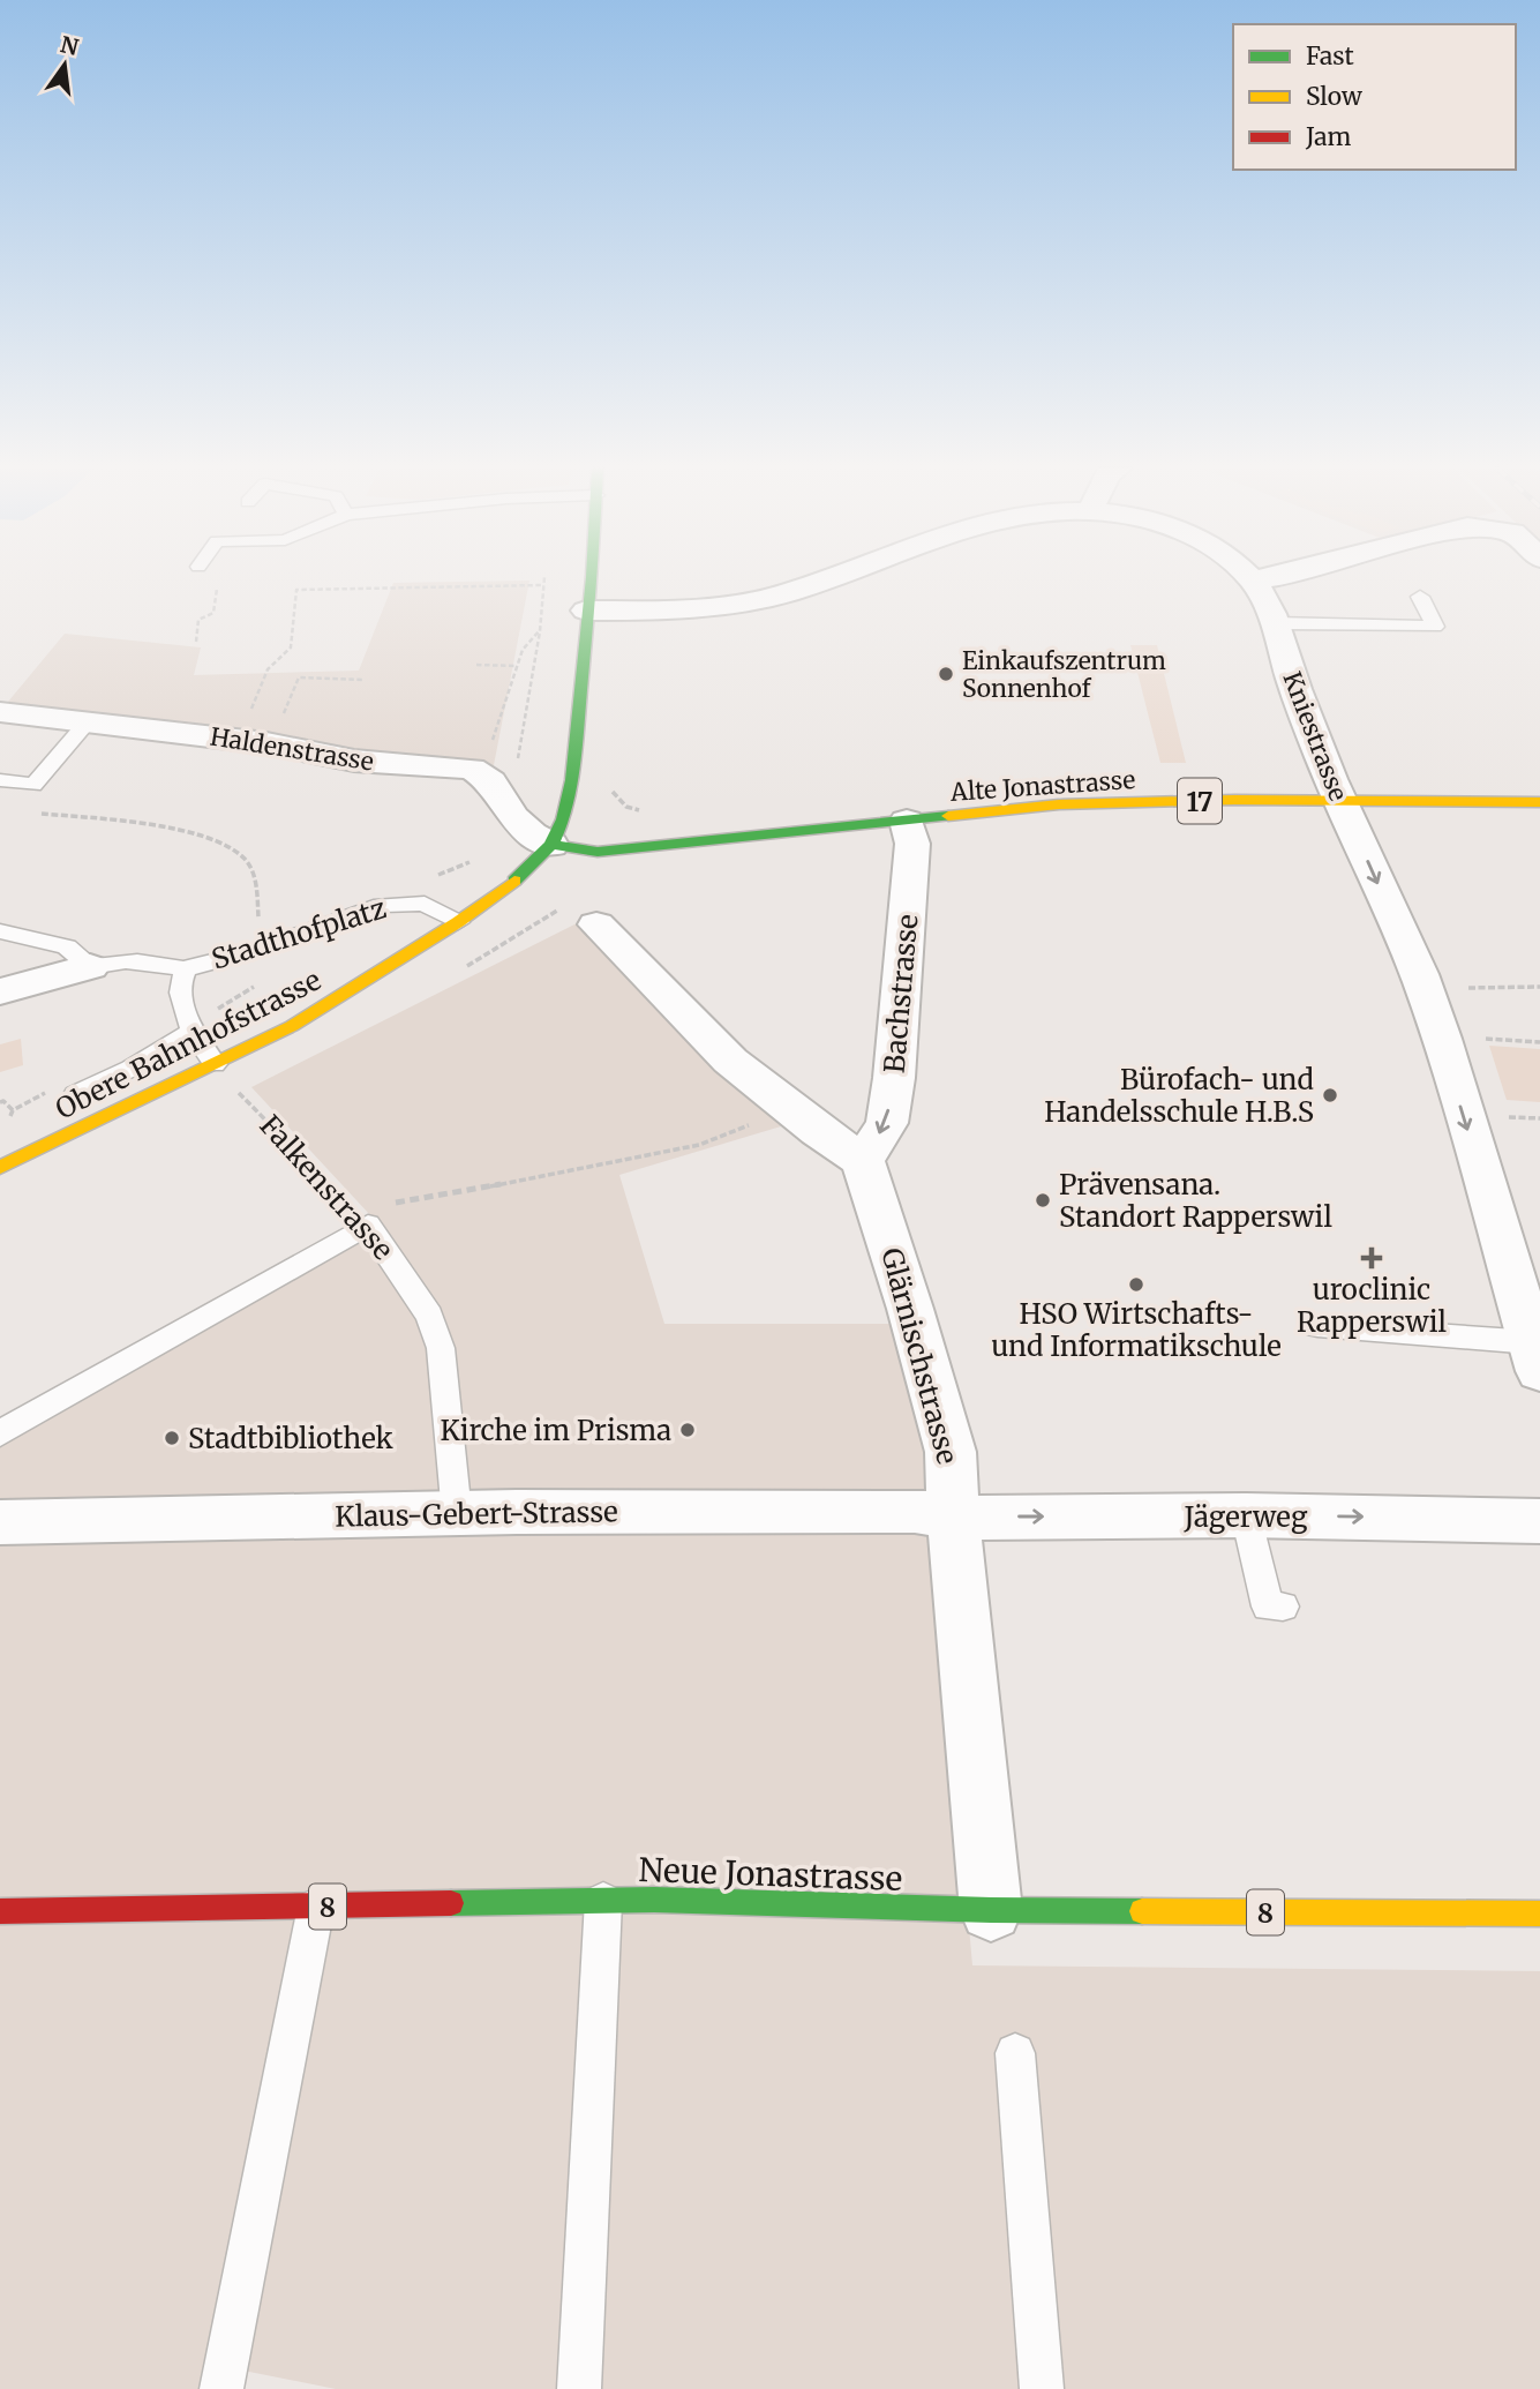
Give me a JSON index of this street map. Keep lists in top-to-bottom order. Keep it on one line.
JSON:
{"streets":{"main road":["Alte Jonastrasse","17","Obere Bahnhofstrasse","Neue Jonastrasse","8"],"street":["Kniestrasse","Haldenstrasse","Bachstrasse","Glärnischstrasse","Klaus-Gebert-Strasse","Jägerweg"],"lane":["Stadthofplatz","Falkenstrasse"]},"crossings":[["Kniestrasse","Alte Jonastrasse"],["Alte Jonastrasse","Bachstrasse"],["Alte Jonastrasse","Obere Bahnhofstrasse"],["Stadthofplatz","Obere Bahnhofstrasse"],["Bachstrasse","Glärnischstrasse"],["Falkenstrasse","Klaus-Gebert-Strasse"],["Glärnischstrasse","Klaus-Gebert-Strasse"],["Glärnischstrasse","Jägerweg"],["Glärnischstrasse","Neue Jonastrasse"],["Klaus-Gebert-Strasse","Jägerweg"]],"one_way":["Kniestrasse","Bachstrasse","Jägerweg"],"places":{"other":["Einkaufszentrum Sonnenhof","Bürofach- und Handelsschule H.B.S","Prävensana. Standort Rapperswil","HSO Wirtschafts- und Informatikschule","Kirche im Prisma","Stadtbibliothek"],"health":["uroclinic Rapperswil"]},"legend":["Fast","Slow","Jam"],"north":"top"}
